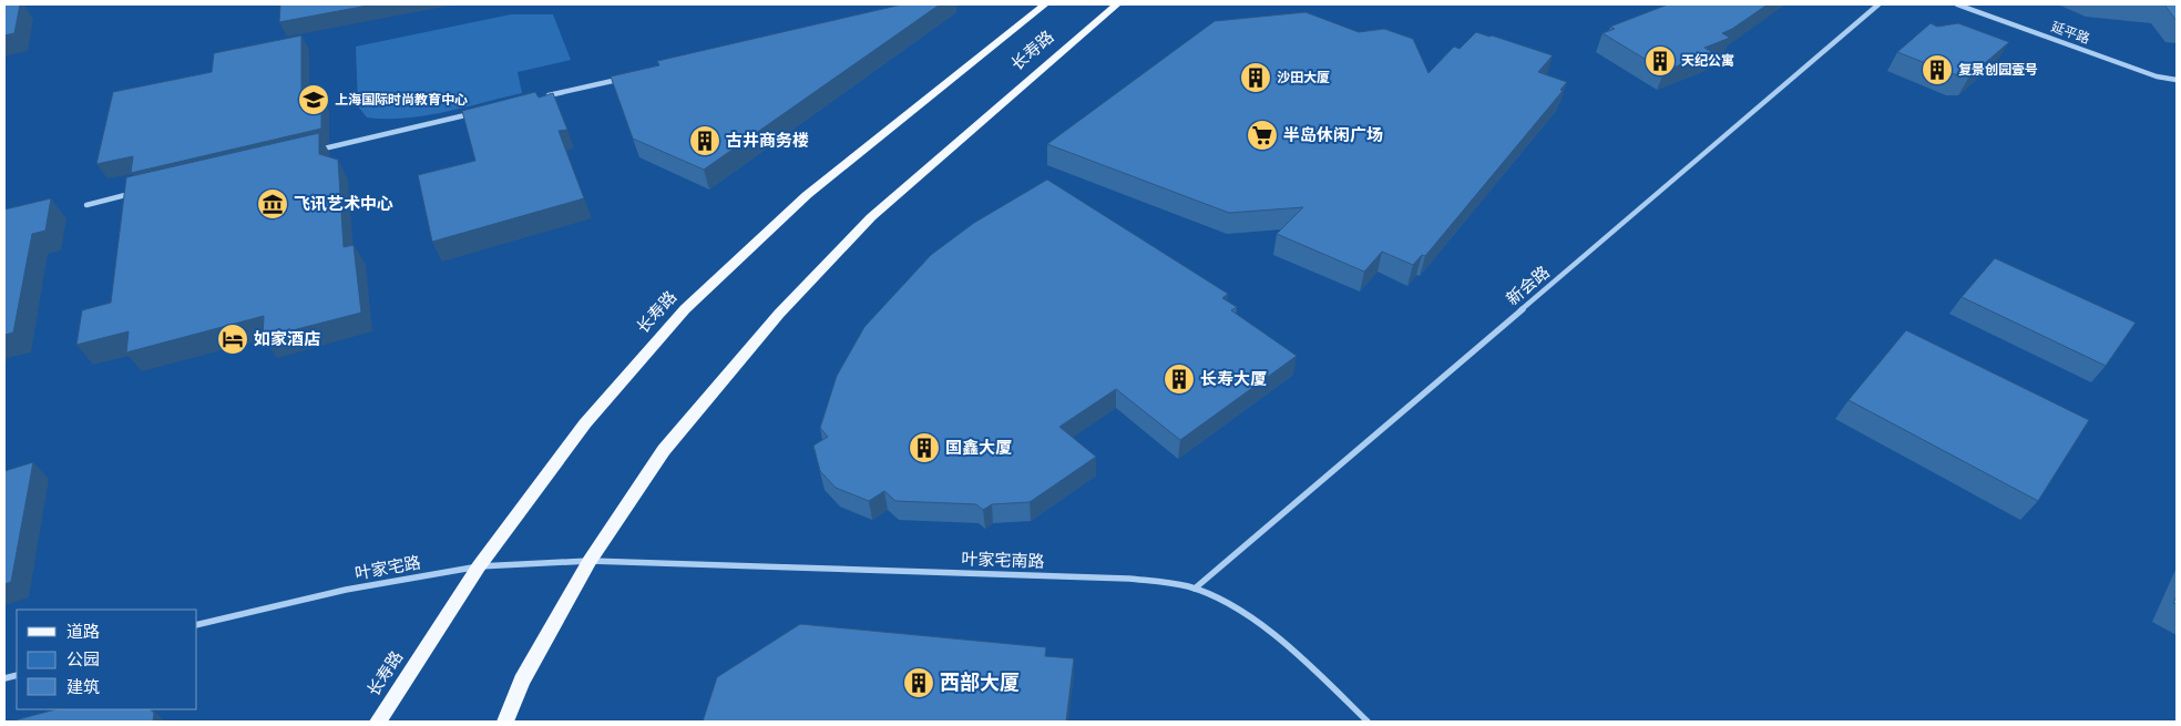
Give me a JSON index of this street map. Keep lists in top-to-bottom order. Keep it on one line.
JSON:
{"streets":{"main road":["长寿路"],"street":["延平路","新会路","叶家宅南路","叶家宅路"]},"crossings":[["长寿路","叶家宅南路"],["长寿路","叶家宅路"],["新会路","叶家宅南路"],["叶家宅南路","叶家宅路"]],"places":{"building":["天纪公寓","复景创园壹号","沙田大厦","古井商务楼","长寿大厦","国鑫大厦","西部大厦"],"school or university":["上海国际时尚教育中心"],"supermarket":["半岛休闲广场"],"museum":["飞讯艺术中心"],"hotel":["如家酒店"]},"legend":["道路","公园","建筑"]}
